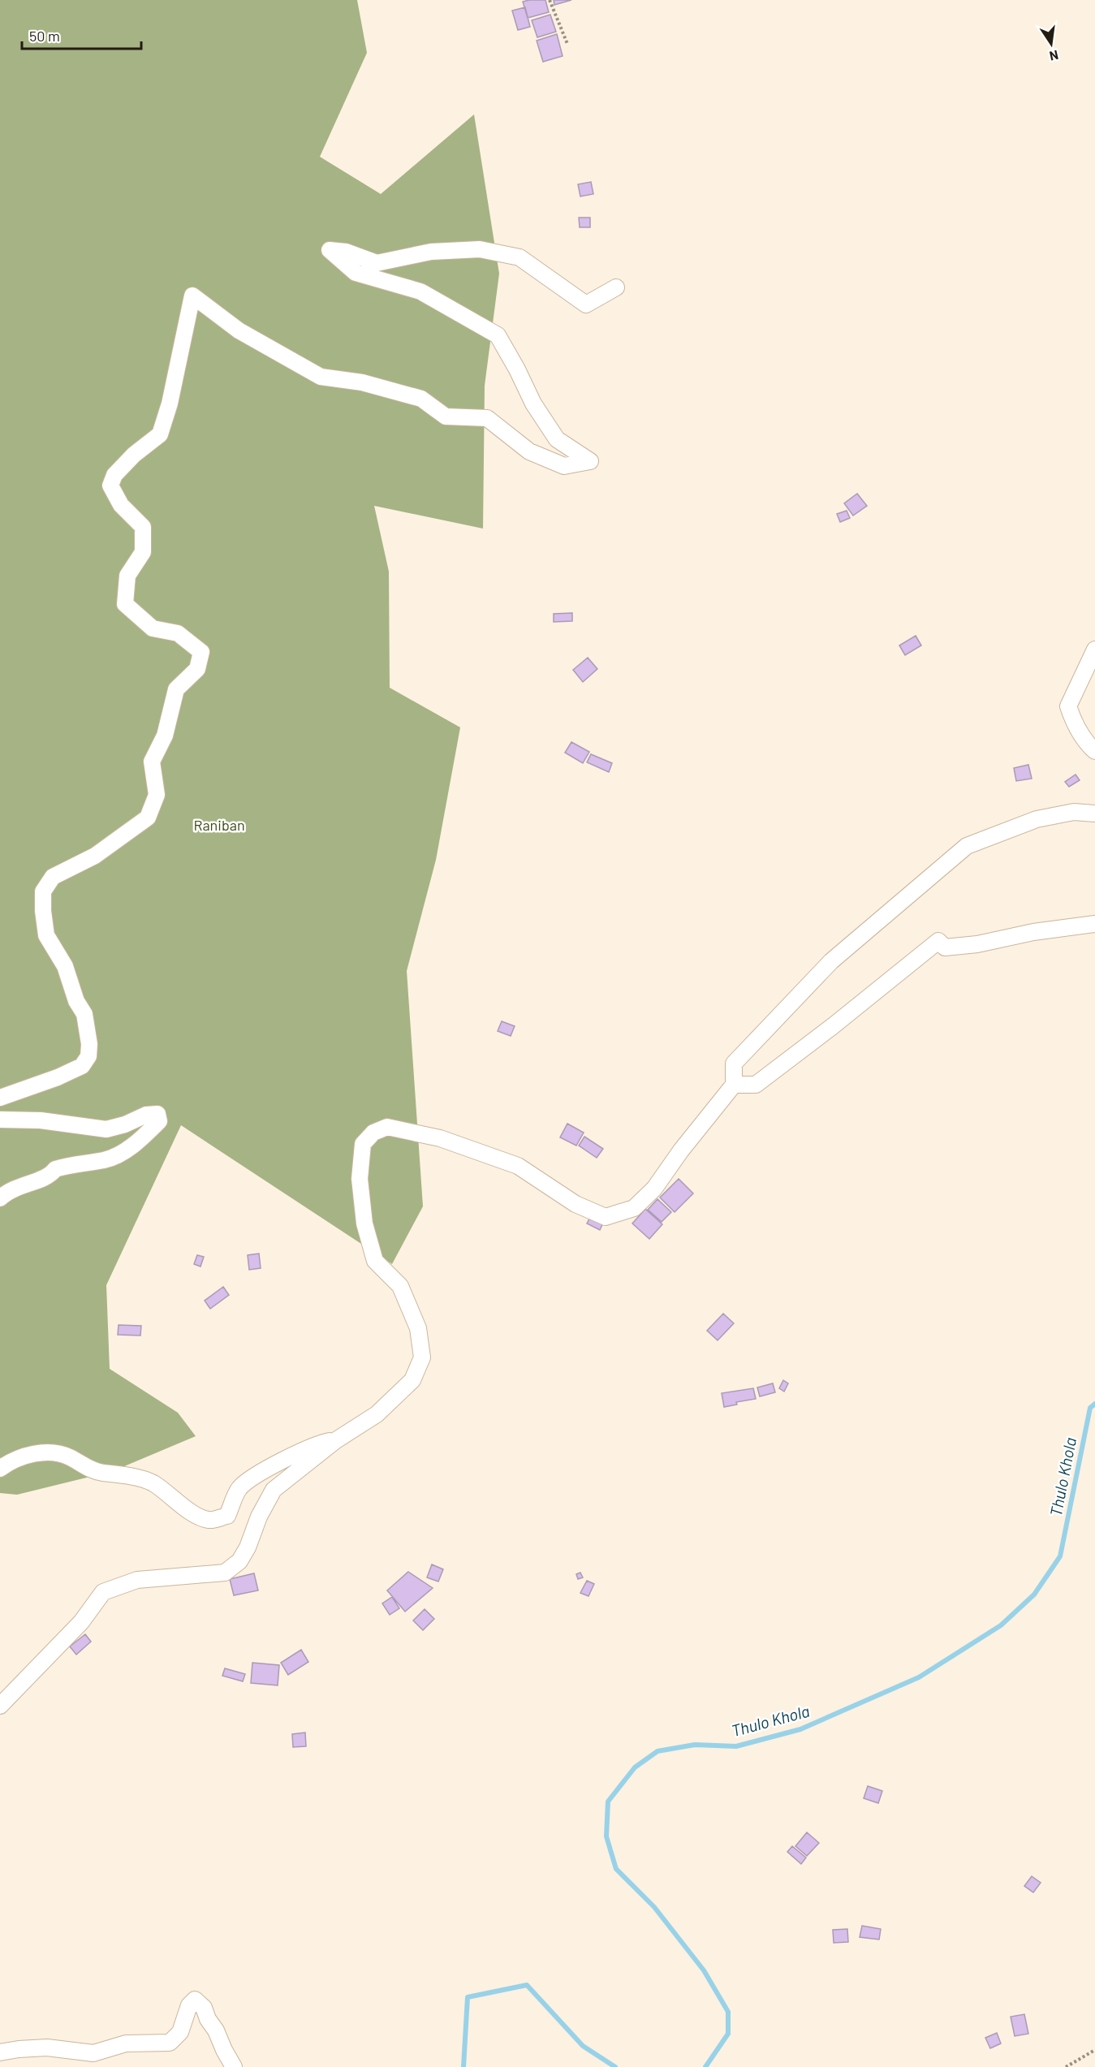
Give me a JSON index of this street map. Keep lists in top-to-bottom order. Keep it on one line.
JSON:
{"water":["Thulo Khola"],"parks":["Raniban"],"scale_bar":"50 m","north":"bottom"}
